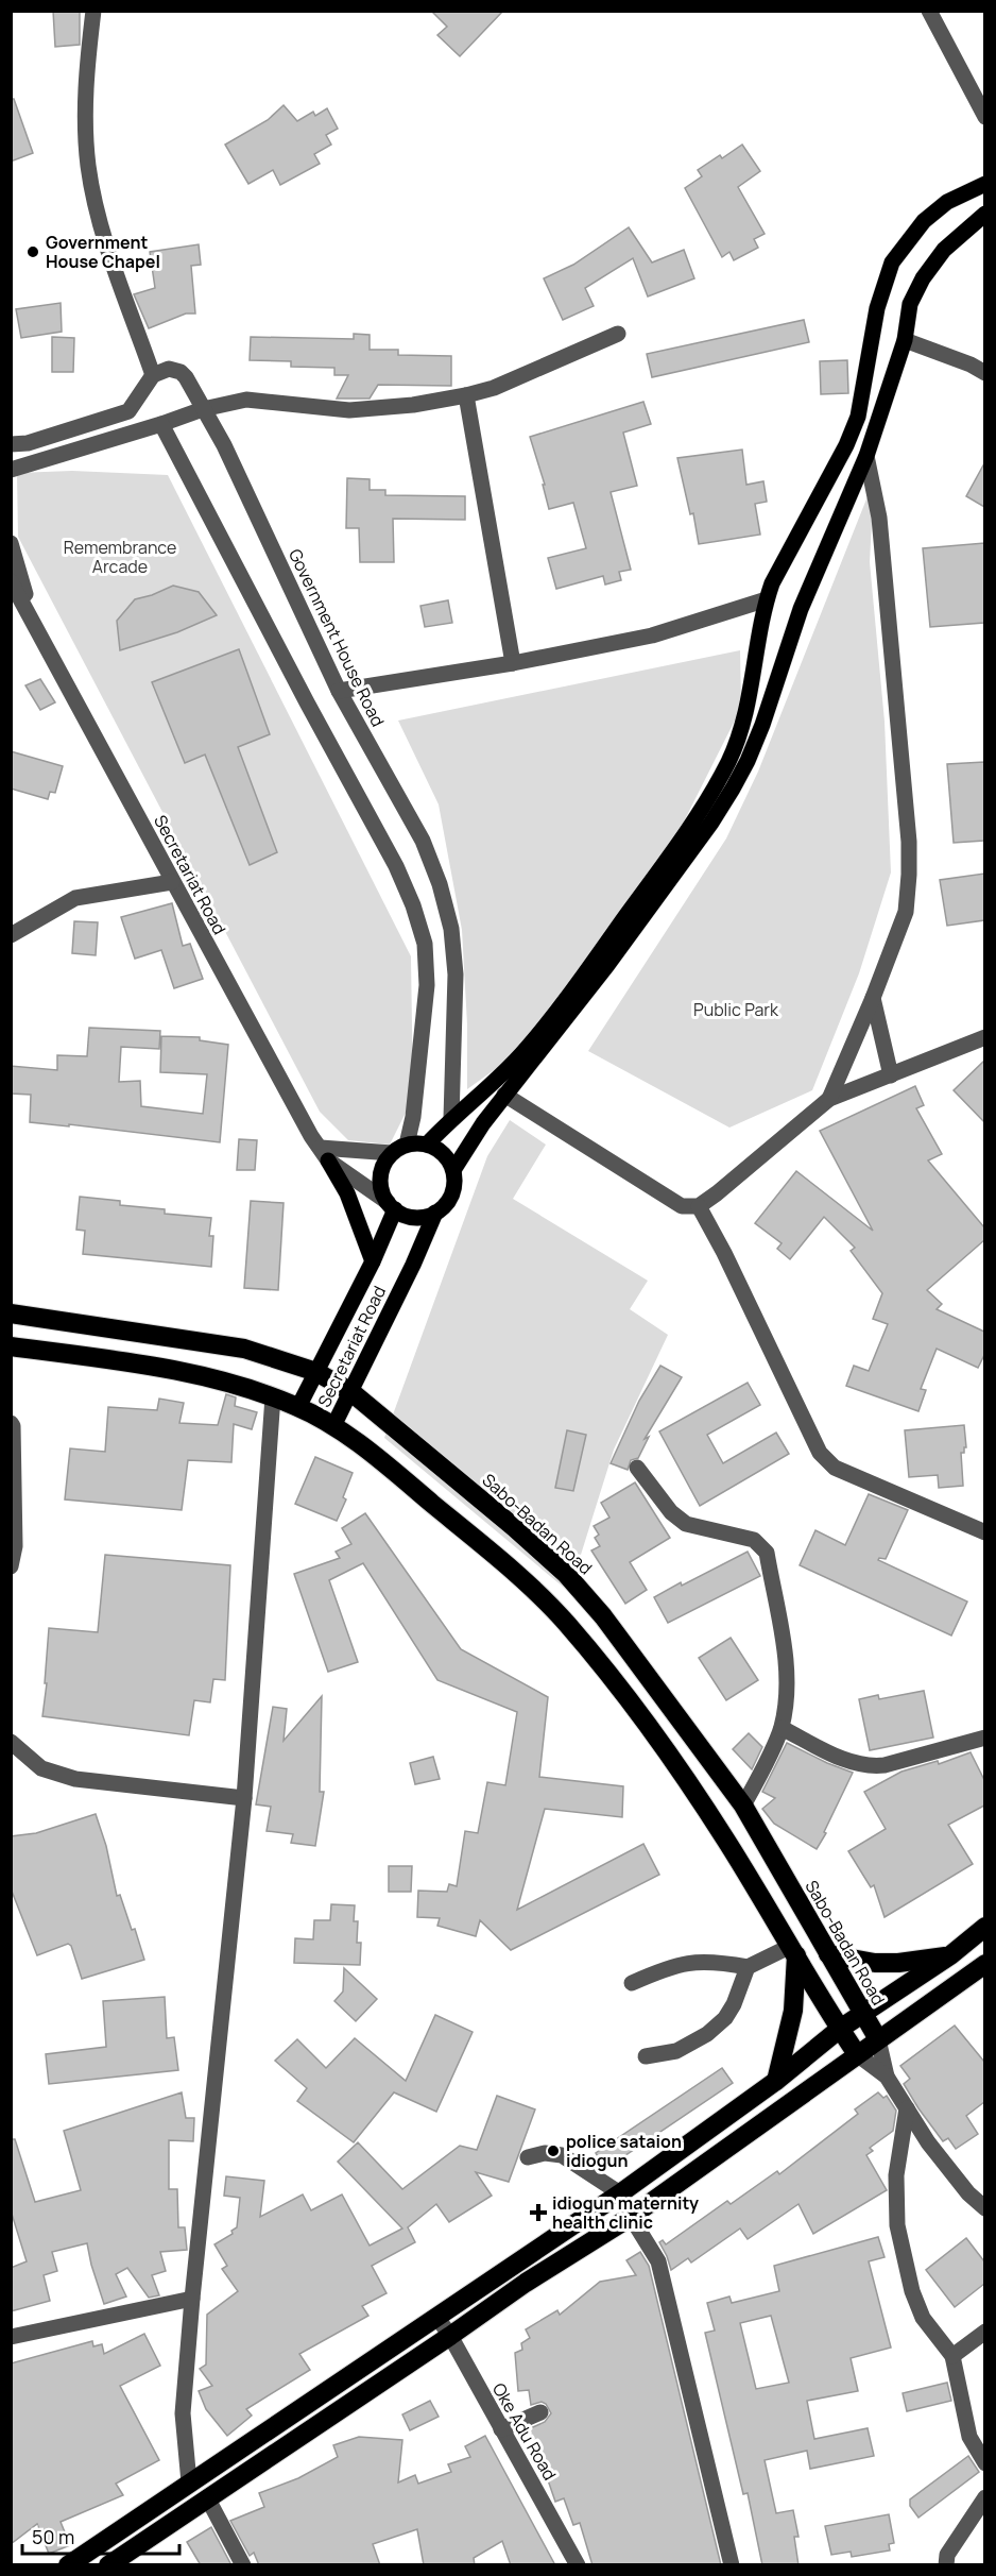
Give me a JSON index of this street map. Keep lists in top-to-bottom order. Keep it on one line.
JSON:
{"streets":{"highway":["Sabo-Badan Road"],"main road":["Secretariat Road"],"street":["Government House Road","Oke Adu Road"]},"crossings":[["Secretariat Road","Sabo-Badan Road"]],"parks":["Remembrance Arcade","Public Park"],"places":{"other":["Government House Chapel","police sataion idiogun"],"health":["idiogun maternity health clinic"]},"scale_bar":"50 m"}
